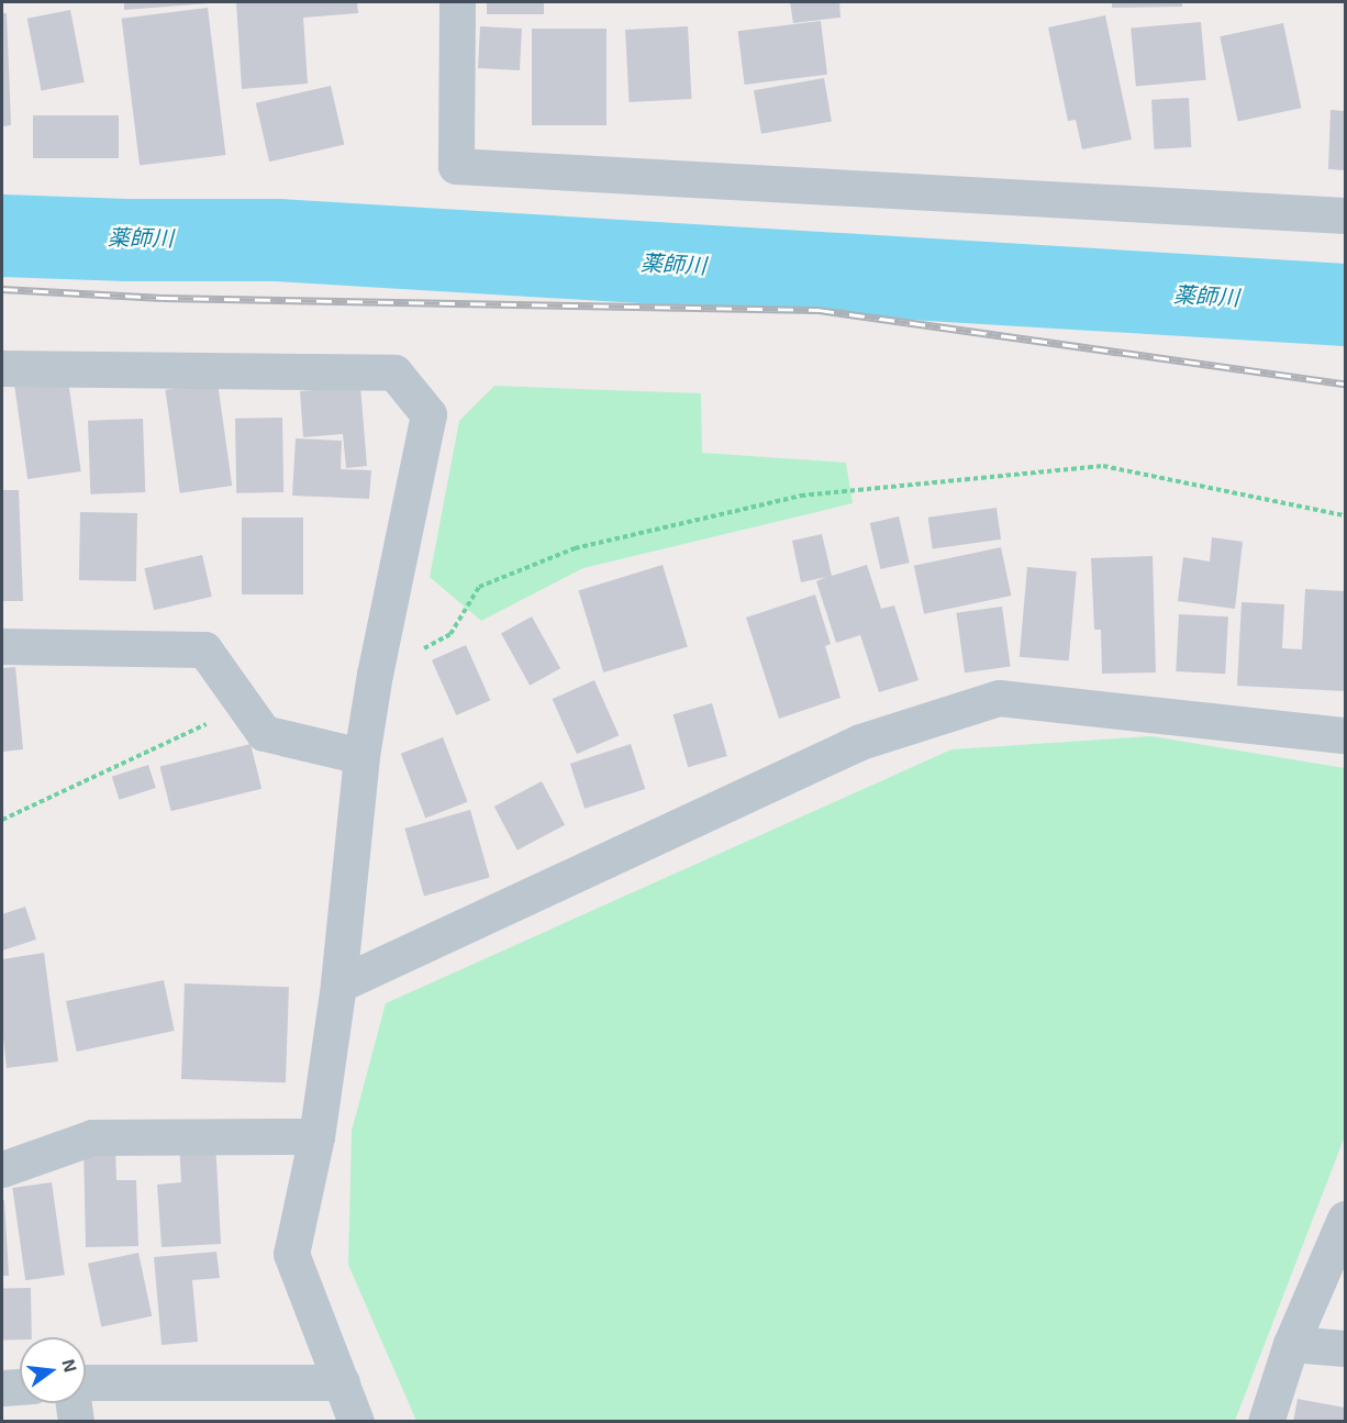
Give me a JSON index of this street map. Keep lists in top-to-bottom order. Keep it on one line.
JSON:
{"water":["薬師川"],"north":"right"}
